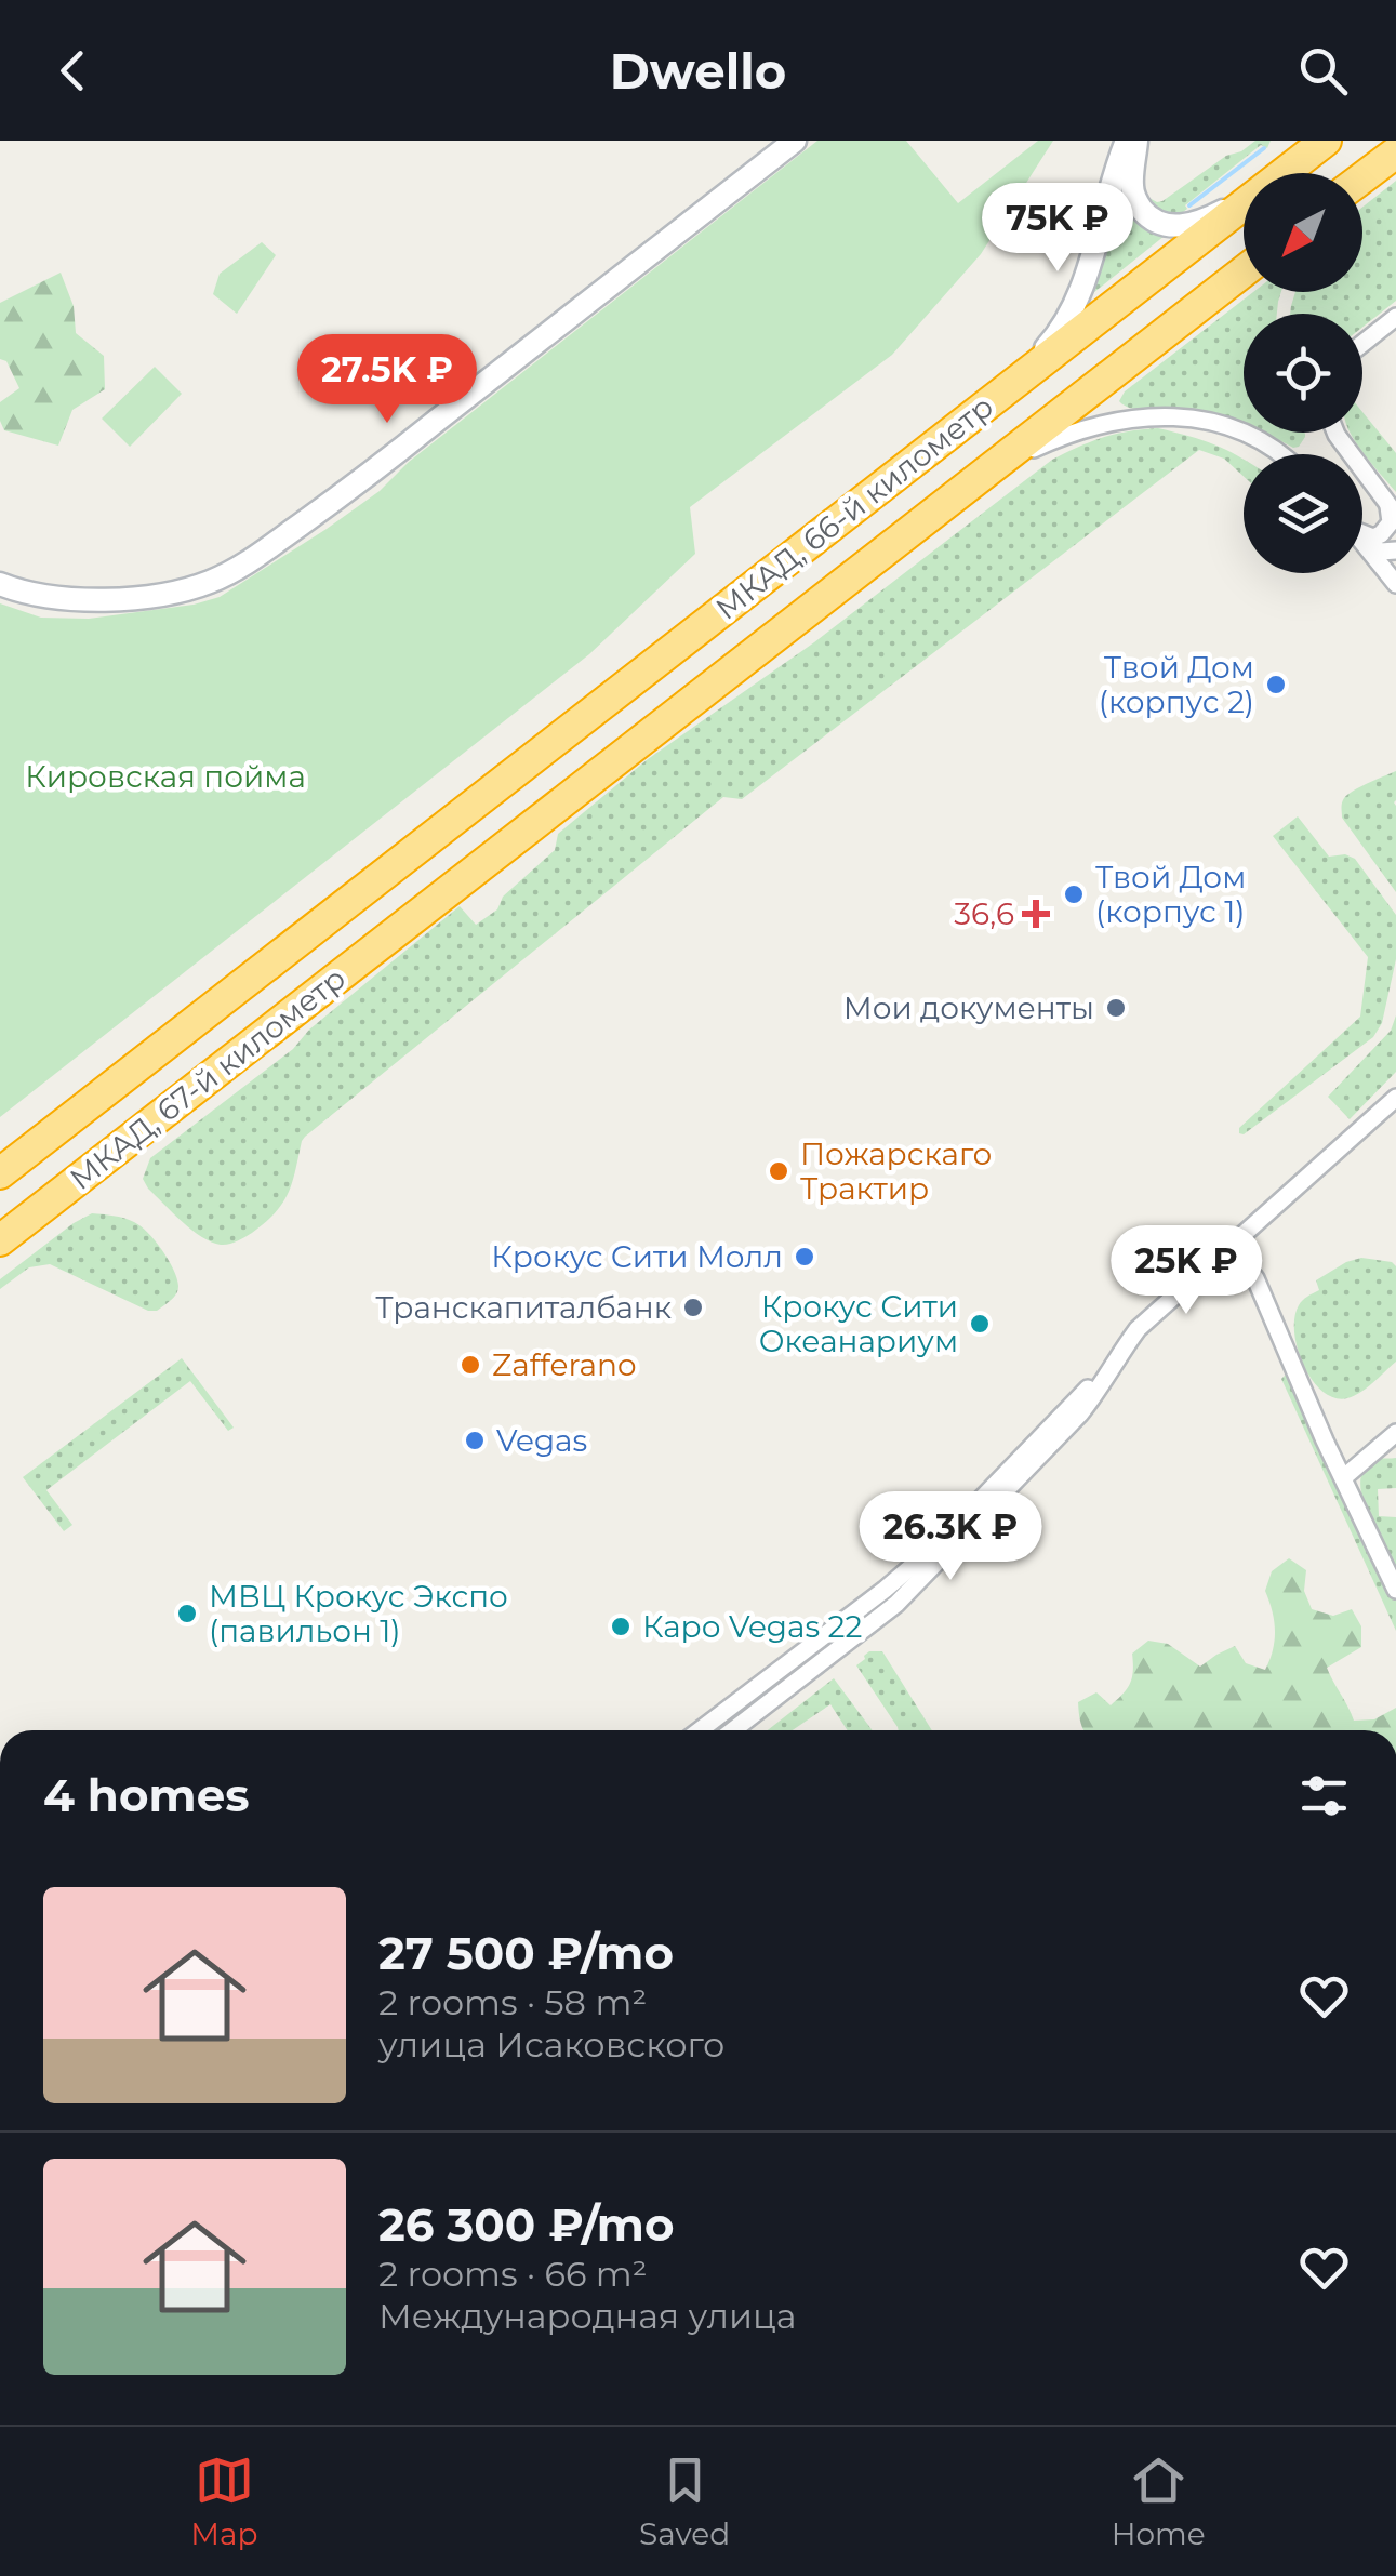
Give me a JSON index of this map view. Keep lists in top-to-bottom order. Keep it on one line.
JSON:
{"streets":{"highway":["МКАД, 66-й километр","МКАД, 67-й километр"]},"crossings":[["МКАД, 66-й километр","МКАД, 67-й километр"]],"parks":["Кировская пойма"],"places":{"other":["Твой Дом (корпус 2)","Твой Дом (корпус 1)","Мои документы","Пожарскаго Трактир","Крокус Сити Молл","Транскапиталбанк","Крокус Сити Океанариум","Zafferano","Vegas","МВЦ Крокус Экспо (павильон 1)","Каро Vegas 22"],"health":["36,6"]},"north":"bottom left","page":{"header":"Dwello","price":["75K ₽","27.5K ₽","25K ₽","26.3K ₽"],"heading":"4 homes","list":[{"name":"27 500 ₽/mo","note":"2 rooms · 58 m² · улица Исаковского"},{"name":"26 300 ₽/mo","note":"2 rooms · 66 m² · Международная улица"}],"tabs":["Map","Saved","Home"]}}
